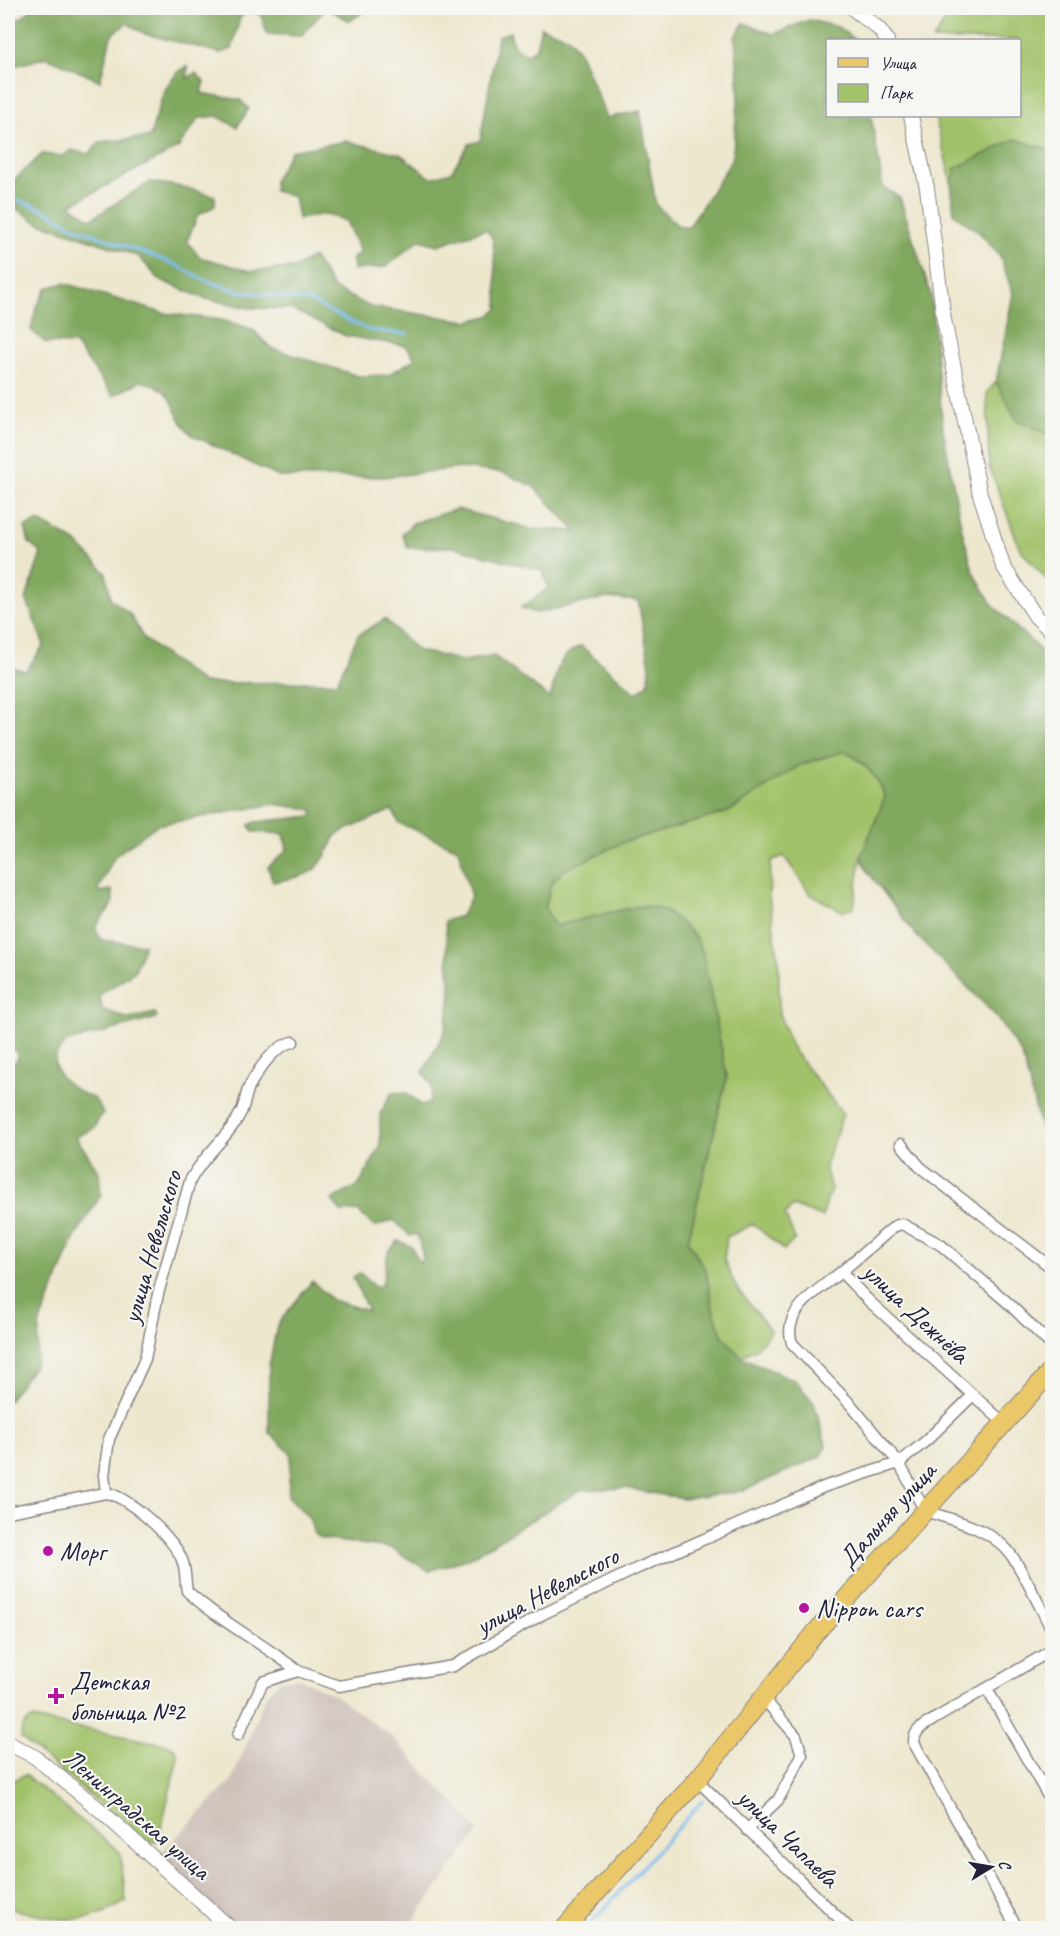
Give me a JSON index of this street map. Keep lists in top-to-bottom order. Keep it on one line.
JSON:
{"streets":{"main road":["Дальняя улица"],"street":["улица Невельского","улица Дежнёва","Ленинградская улица","улица Чапаева"]},"crossings":[["улица Дежнёва","Дальняя улица"],["Дальняя улица","улица Чапаева"]],"places":{"other":["Морг","Nippon cars"],"health":["Детская больница №2"]},"legend":["Улица","Парк"],"north":"right"}
